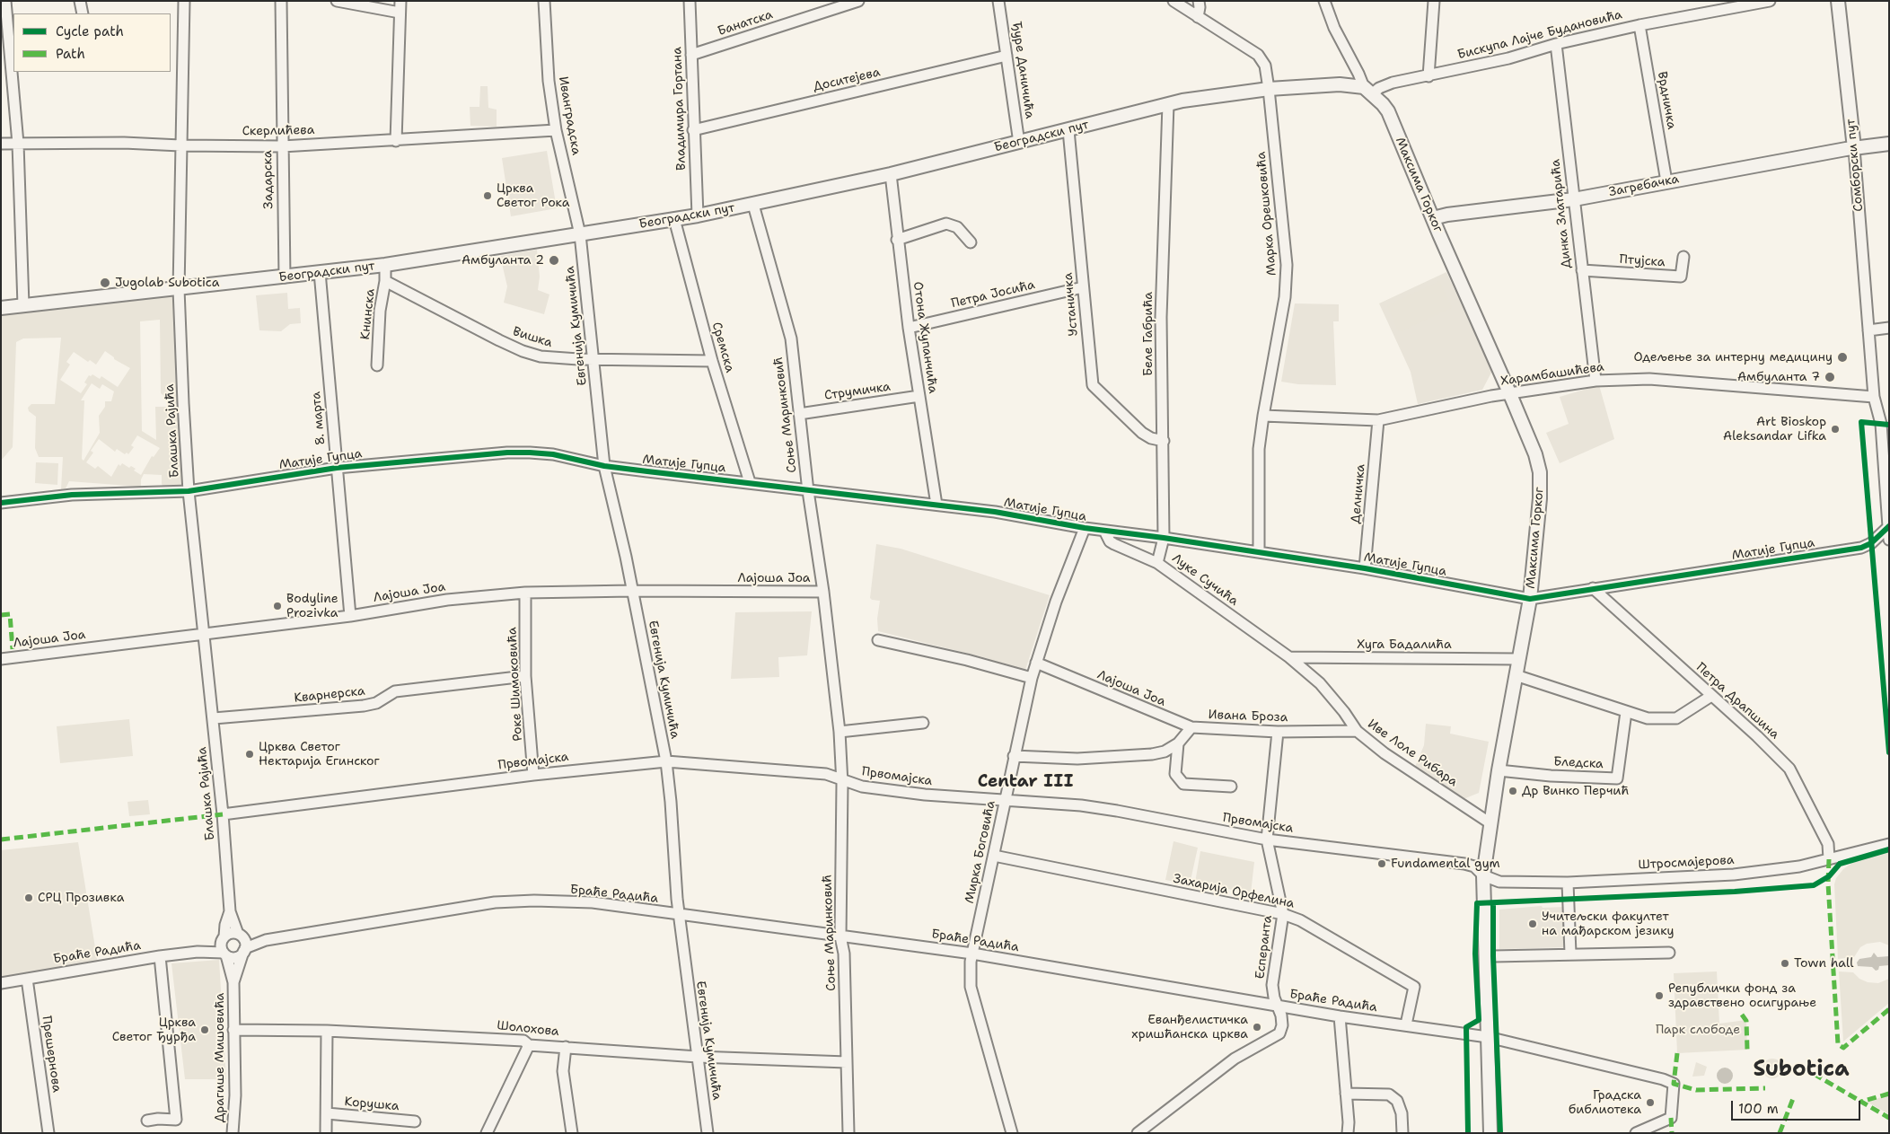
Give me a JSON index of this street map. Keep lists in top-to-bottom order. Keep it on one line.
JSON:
{"streets":{"main road":["Београдски пут","Сомборски пут","Максима Горког","Загребачка"],"street":["Банатска","Бискупа Лајче Будановића","Ђуре Даничића","Доситејева","Врдничка","Владимира Гортана","Иванградска","Скерлићева","Задарска","Марка Орешковића","Динка Златарића","Птујска","Петра Јосића","Устаничка","Книнска","Евгенија Кумичића","Беле Габрића","Вишка","Отона Жупанчића","Сремска","Харамбашићева","Струмичка","Соње Маринковић","8. марта","Блашка Рајића","Матије Гупца","Делничка","Лајоша Јоа","Луке Сучића","Хуга Бадалића","Роке Шимоковића","Кварнерска","Петра Драпшина","Ивана Броза","Иве Лоле Рибара","Првомајска","Бледска","Мирка Боговића","Штросмајерова","Захарија Орфелина","Браће Радића","Есперанта","Шолохова","Прешернова","Драгише Мишовића","Корушка"]},"crossings":[["Банатска","Владимира Гортана"],["Бискупа Лајче Будановића","Врдничка"],["Бискупа Лајче Будановића","Београдски пут"],["Бискупа Лајче Будановића","Максима Горког"],["Бискупа Лајче Будановића","Динка Златарића"],["Ђуре Даничића","Доситејева"],["Ђуре Даничића","Београдски пут"],["Доситејева","Владимира Гортана"],["Врдничка","Загребачка"],["Владимира Гортана","Београдски пут"],["Иванградска","Скерлићева"],["Иванградска","Београдски пут"],["Иванградска","Евгенија Кумичића"],["Скерлићева","Задарска"],["Скерлићева","Блашка Рајића"],["Београдски пут","Задарска"],["Београдски пут","Максима Горког"],["Београдски пут","Марка Орешковића"],["Београдски пут","Устаничка"],["Београдски пут","Книнска"],["Београдски пут","Евгенија Кумичића"],["Београдски пут","Беле Габрића"],["Београдски пут","Отона Жупанчића"],["Београдски пут","Сремска"],["Београдски пут","Соње Маринковић"],["Београдски пут","8. марта"],["Београдски пут","Блашка Рајића"],["Сомборски пут","Загребачка"],["Сомборски пут","Харамбашићева"],["Сомборски пут","Матије Гупца"],["Максима Горког","Загребачка"],["Максима Горког","Харамбашићева"],["Максима Горког","Матије Гупца"],["Максима Горког","Хуга Бадалића"],["Максима Горког","Иве Лоле Рибара"],["Максима Горког","Првомајска"],["Максима Горког","Бледска"],["Максима Горког","Штросмајерова"],["Максима Горког","Браће Радића"],["Загребачка","Динка Златарића"],["Марка Орешковића","Харамбашићева"],["Марка Орешковића","Матије Гупца"],["Динка Златарића","Птујска"],["Динка Златарића","Харамбашићева"],["Петра Јосића","Устаничка"],["Петра Јосића","Отона Жупанчића"],["Устаничка","Беле Габрића"],["Книнска","Вишка"],["Евгенија Кумичића","Вишка"],["Евгенија Кумичића","Матије Гупца"],["Евгенија Кумичића","Лајоша Јоа"],["Евгенија Кумичића","Првомајска"],["Евгенија Кумичића","Браће Радића"],["Евгенија Кумичића","Шолохова"],["Беле Габрића","Матије Гупца"],["Беле Габрића","Луке Сучића"],["Вишка","Сремска"],["Отона Жупанчића","Струмичка"],["Отона Жупанчића","Матије Гупца"],["Сремска","Матије Гупца"],["Харамбашићева","Делничка"],["Струмичка","Соње Маринковић"],["Соње Маринковић","Матије Гупца"],["Соње Маринковић","Лајоша Јоа"],["Соње Маринковић","Првомајска"],["Соње Маринковић","Браће Радића"],["Соње Маринковић","Шолохова"],["8. марта","Матије Гупца"],["8. марта","Лајоша Јоа"],["Блашка Рајића","Матије Гупца"],["Блашка Рајића","Лајоша Јоа"],["Блашка Рајића","Кварнерска"],["Блашка Рајића","Првомајска"],["Блашка Рајића","Браће Радића"],["Блашка Рајића","Драгише Мишовића"],["Матије Гупца","Делничка"],["Матије Гупца","Луке Сучића"],["Матије Гупца","Петра Драпшина"],["Матије Гупца","Мирка Боговића"],["Лајоша Јоа","Роке Шимоковића"],["Лајоша Јоа","Ивана Броза"],["Лајоша Јоа","Мирка Боговића"],["Луке Сучића","Хуга Бадалића"],["Луке Сучића","Иве Лоле Рибара"],["Хуга Бадалића","Иве Лоле Рибара"],["Роке Шимоковића","Кварнерска"],["Роке Шимоковића","Првомајска"],["Петра Драпшина","Штросмајерова"],["Ивана Броза","Иве Лоле Рибара"],["Ивана Броза","Мирка Боговића"],["Ивана Броза","Есперанта"],["Првомајска","Мирка Боговића"],["Првомајска","Штросмајерова"],["Првомајска","Есперанта"],["Мирка Боговића","Захарија Орфелина"],["Мирка Боговића","Браће Радића"],["Захарија Орфелина","Браће Радића"],["Захарија Орфелина","Есперанта"],["Браће Радића","Есперанта"],["Браће Радића","Прешернова"],["Браће Радића","Драгише Мишовића"],["Шолохова","Драгише Мишовића"]],"districts":["Centar III","Subotica"],"parks":["Парк слободе"],"places":["Црква Светог Рока","Амбуланта 2","Jugolab Subotica","Одељење за интерну медицину","Амбуланта 7","Art Bioskop Aleksandar Lifka","Bodyline Prozivka","Црква Светог Нектарија Егинског","Др Винко Перчић","Fundamental gym","СРЦ Прозивка","Учитељски факултет на мађарском језику","Town hall","Републички фонд за здравствено осигурање","Еванђелистичка хришћанска црква","Црква Светог Ђурђа","Градска библиотека"],"legend":["Cycle path","Path"],"scale_bar":"100 m"}
